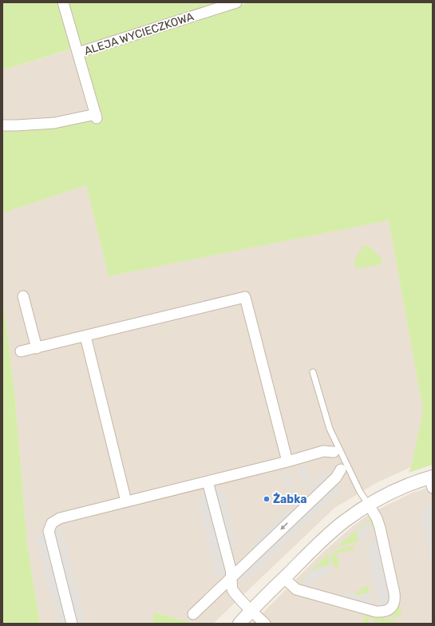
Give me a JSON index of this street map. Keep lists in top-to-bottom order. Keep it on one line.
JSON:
{"streets":{"street":["ALEJA WYCIECZKOWA"]},"places":["Żabka"]}
